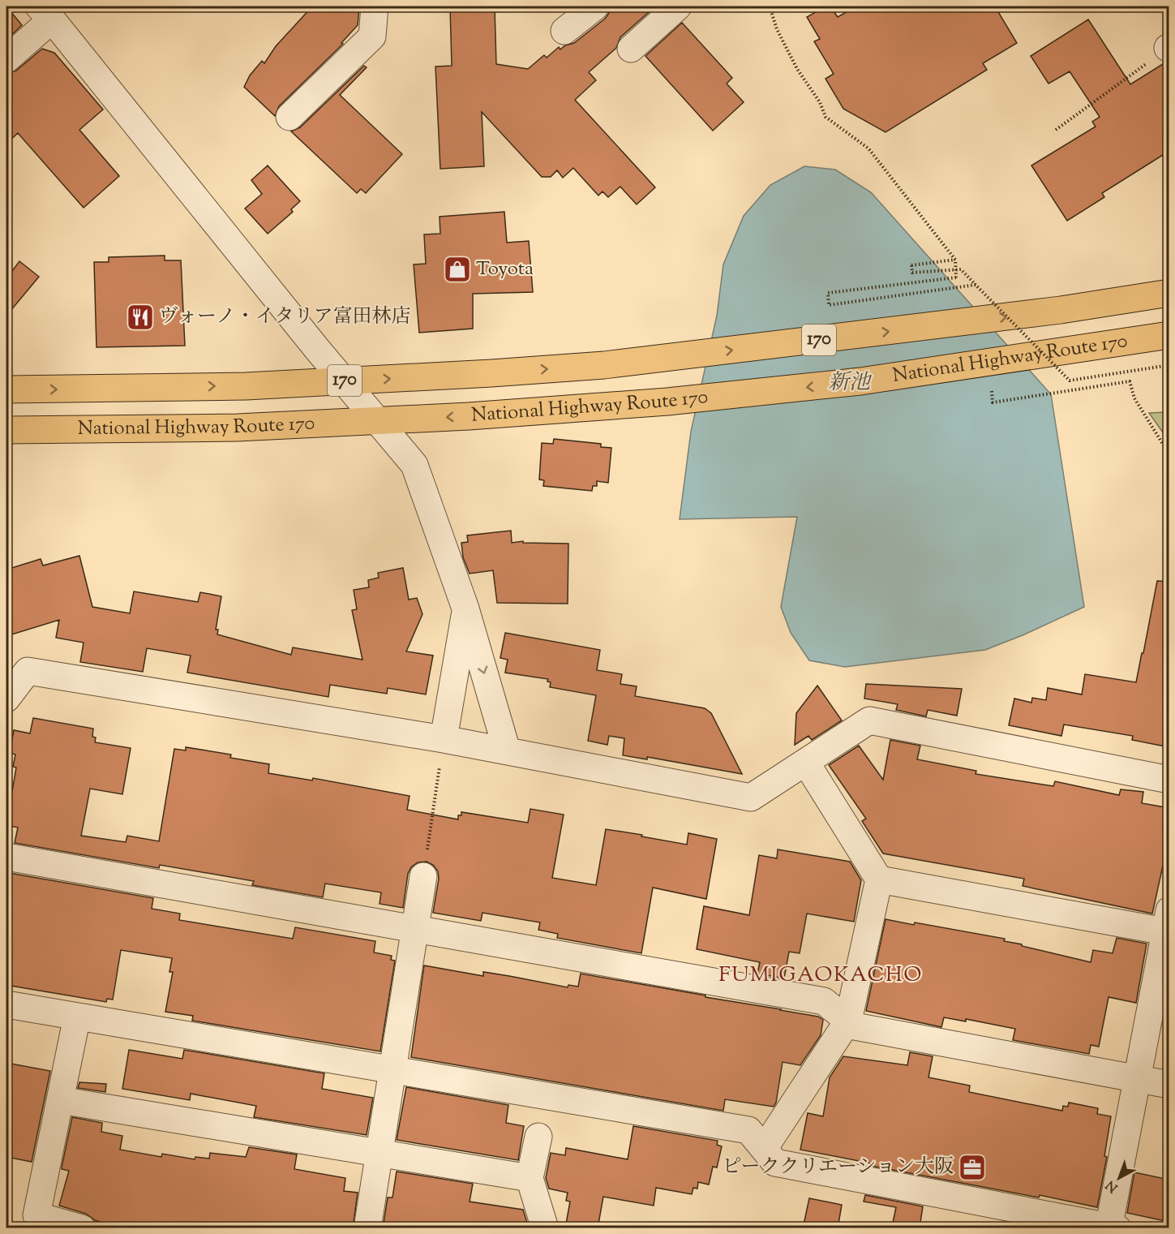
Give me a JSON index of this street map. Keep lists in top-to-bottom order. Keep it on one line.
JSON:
{"streets":{"highway":["170","National Highway Route 170"]},"districts":["FUMIGAOKACHO"],"water":["新池"],"places":{"shop":["Toyota"],"restaurant":["ヴォーノ・イタリア富田林店"],"office":["ピーククリエーション大阪"]},"north":"bottom left"}
